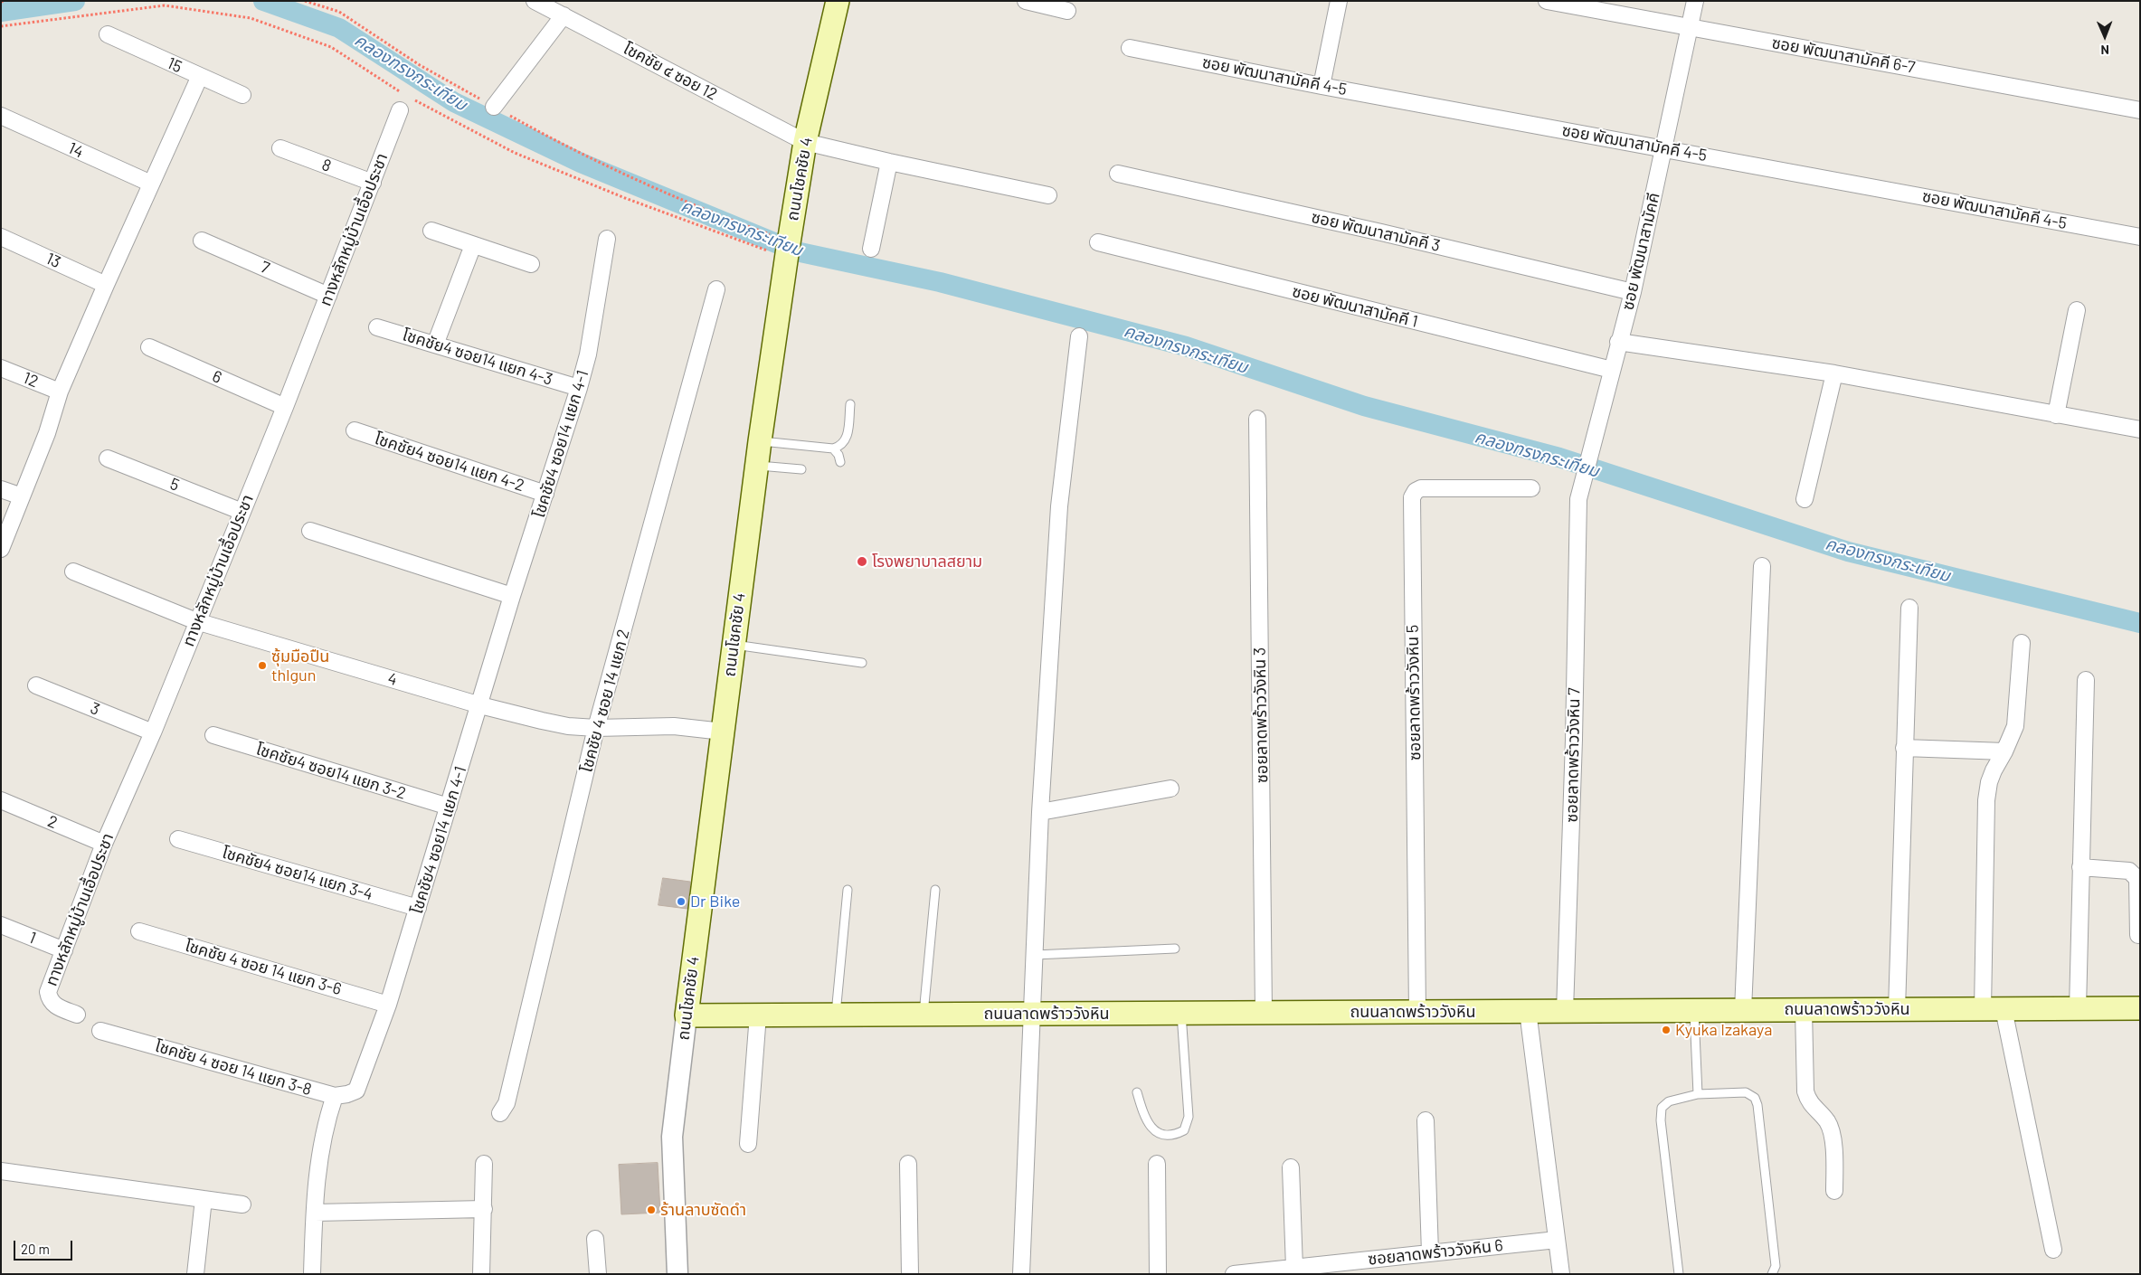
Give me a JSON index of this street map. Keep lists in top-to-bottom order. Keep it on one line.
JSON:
{"streets":{"main road":["ถนนโชคชัย 4","ถนนลาดพร้าววังหิน"],"street":["ซอย พัฒนาสามัคคี 6-7","15","โชคชัย ๔ ซอย 12","ซอย พัฒนาสามัคคี 4-5","14","8","ทางหลักหมู่บ้านเอื้อประชา","ซอย พัฒนาสามัคคี 3","ซอย พัฒนาสามัคคี","13","7","ซอย พัฒนาสามัคคี 1","โชคชัย4 ซอย14 แยก 4-3","6","12","โชคชัย4 ซอย14 แยก 4-1","โชคชัย4 ซอย14 แยก 4-2","5","4","ซอยลาดพร้าววังหิน 5","โชคชัย 4 ซอย 14 แยก 2","3","ซอยลาดพร้าววังหิน 3","ซอยลาดพร้าววังหิน 7","โชคชัย4 ซอย14 แยก 3-2","2","โชคชัย4 ซอย14 แยก 3-4","1","โชคชัย 4 ซอย 14 แยก 3-6","โชคชัย 4 ซอย 14 แยก 3-8","ซอยลาดพร้าววังหิน 6"]},"crossings":[["ซอย พัฒนาสามัคคี 6-7","ซอย พัฒนาสามัคคี"],["โชคชัย ๔ ซอย 12","ถนนโชคชัย 4"],["ซอย พัฒนาสามัคคี 4-5","ซอย พัฒนาสามัคคี"],["8","ทางหลักหมู่บ้านเอื้อประชา"],["ถนนโชคชัย 4","4"],["ถนนโชคชัย 4","ถนนลาดพร้าววังหิน"],["ทางหลักหมู่บ้านเอื้อประชา","7"],["ทางหลักหมู่บ้านเอื้อประชา","6"],["ทางหลักหมู่บ้านเอื้อประชา","5"],["ทางหลักหมู่บ้านเอื้อประชา","4"],["ทางหลักหมู่บ้านเอื้อประชา","3"],["ทางหลักหมู่บ้านเอื้อประชา","2"],["ทางหลักหมู่บ้านเอื้อประชา","1"],["ซอย พัฒนาสามัคคี 3","ซอย พัฒนาสามัคคี"],["ซอย พัฒนาสามัคคี","ซอย พัฒนาสามัคคี 1"],["ซอย พัฒนาสามัคคี","ซอยลาดพร้าววังหิน 7"],["โชคชัย4 ซอย14 แยก 4-3","โชคชัย4 ซอย14 แยก 4-1"],["โชคชัย4 ซอย14 แยก 4-1","โชคชัย4 ซอย14 แยก 4-2"],["โชคชัย4 ซอย14 แยก 4-1","4"],["โชคชัย4 ซอย14 แยก 4-1","โชคชัย4 ซอย14 แยก 3-2"],["โชคชัย4 ซอย14 แยก 4-1","โชคชัย4 ซอย14 แยก 3-4"],["โชคชัย4 ซอย14 แยก 4-1","โชคชัย 4 ซอย 14 แยก 3-6"],["โชคชัย4 ซอย14 แยก 4-1","โชคชัย 4 ซอย 14 แยก 3-8"],["4","โชคชัย 4 ซอย 14 แยก 2"],["ซอยลาดพร้าววังหิน 5","ถนนลาดพร้าววังหิน"],["ซอยลาดพร้าววังหิน 3","ถนนลาดพร้าววังหิน"],["ซอยลาดพร้าววังหิน 7","ถนนลาดพร้าววังหิน"]],"water":["คลองทรงกระเทียม"],"places":["โรงพยาบาลสยาม","ซุ้มมือปืน thlgun","Dr Bike","Kyuka Izakaya","ร้านลาบซัดดำ"],"scale_bar":"20 m","north":"bottom"}
